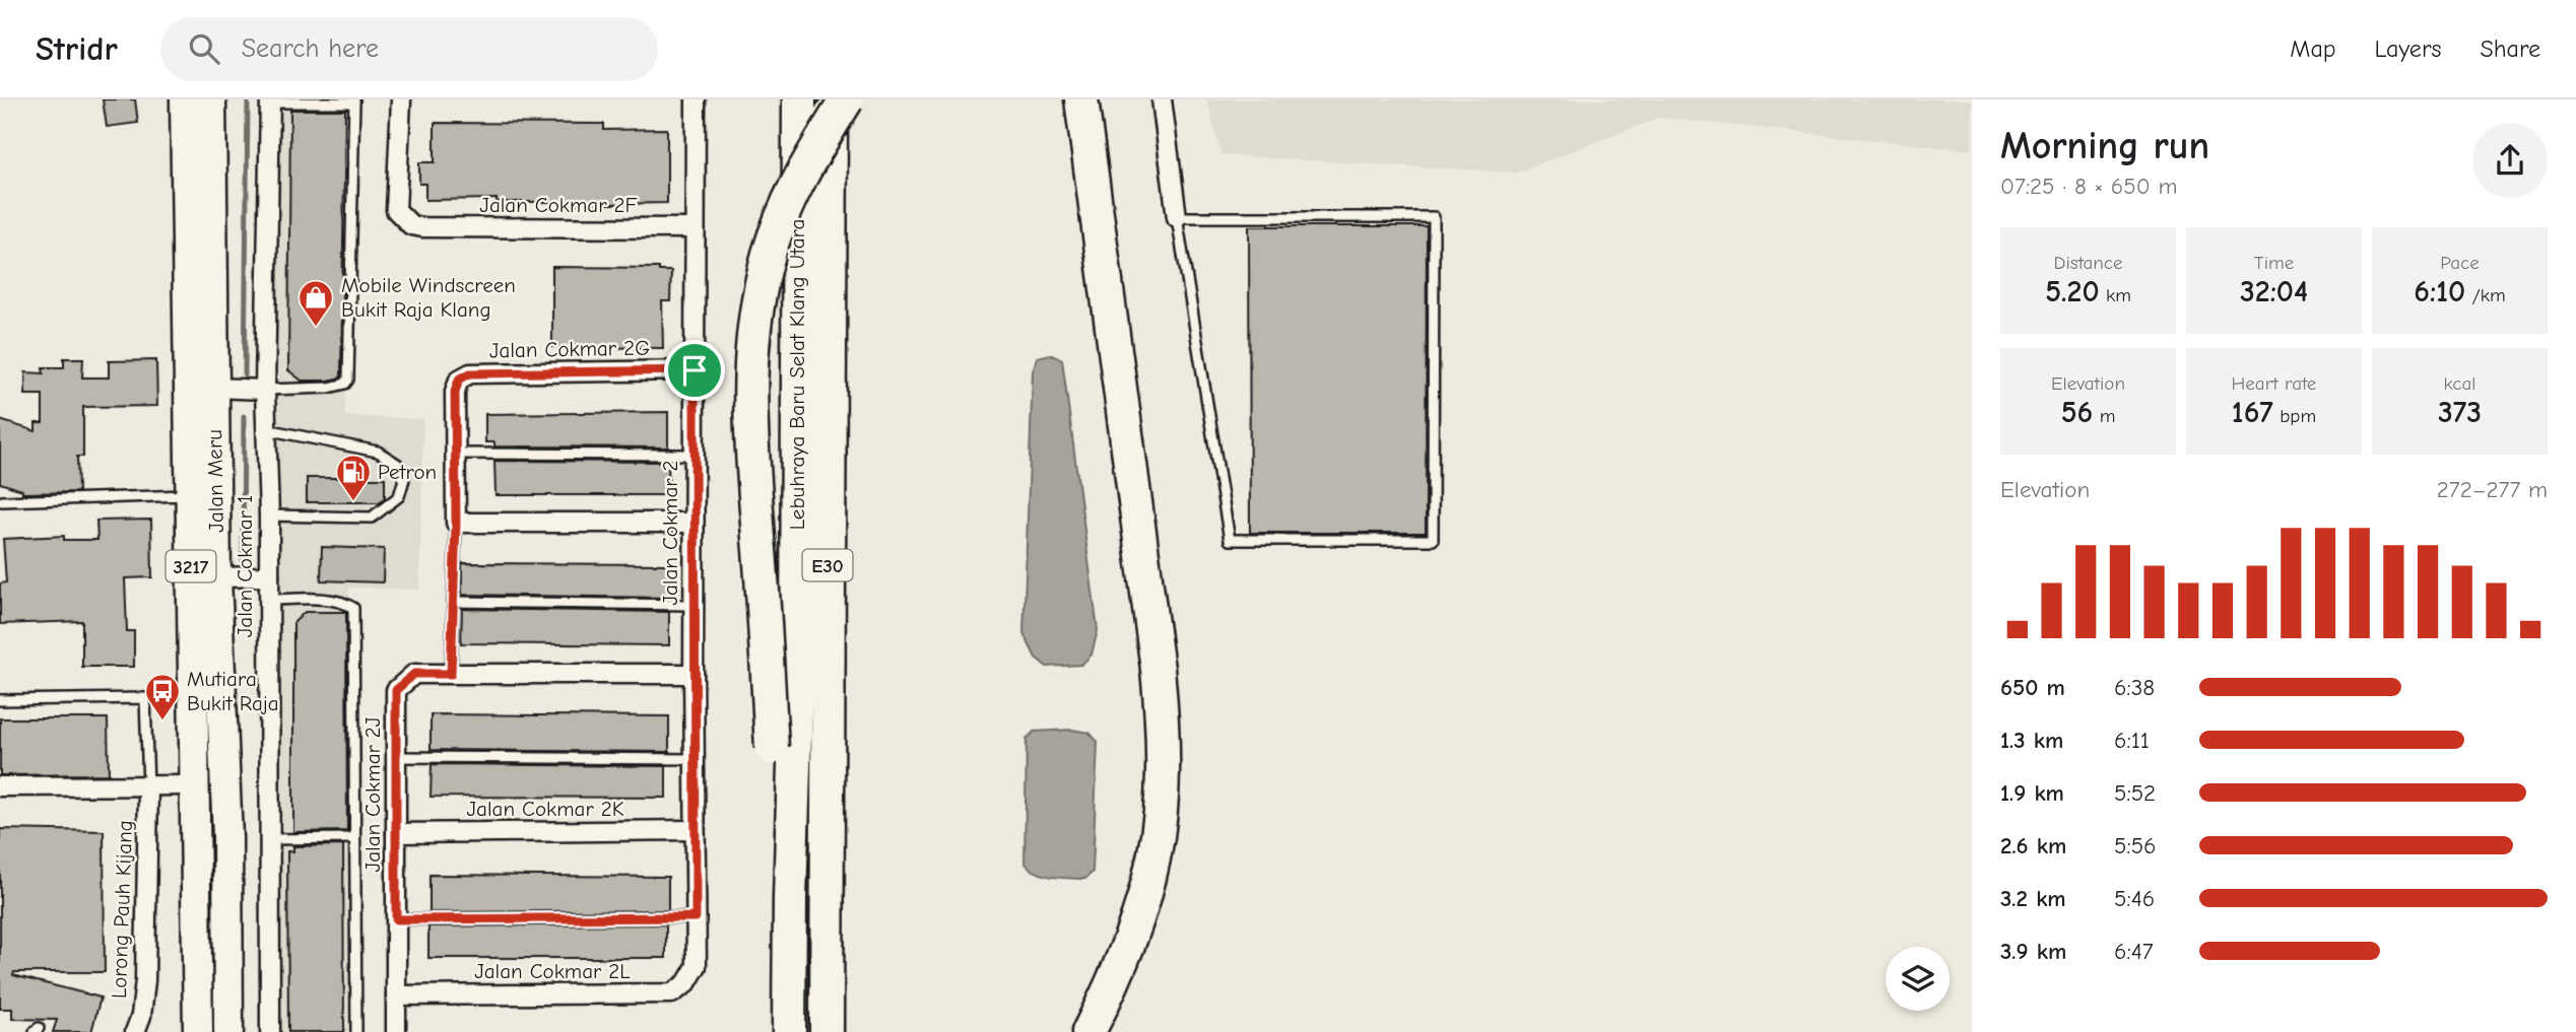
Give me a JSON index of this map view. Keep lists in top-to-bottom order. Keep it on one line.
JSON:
{"streets":{"highway":["Lebuhraya Baru Selat Klang Utara","Jalan Meru","E30","3217"],"street":["Jalan Cokmar 2F","Jalan Cokmar 2G","Jalan Cokmar 2","Jalan Cokmar 1","Jalan Cokmar 2J","Jalan Cokmar 2K","Lorong Pauh Kijang","Jalan Cokmar 2L"]},"crossings":[["Jalan Cokmar 2F","Jalan Cokmar 2"],["Jalan Cokmar 2G","Jalan Cokmar 2"],["Jalan Cokmar 2","Jalan Cokmar 2J"],["Jalan Cokmar 2","Jalan Cokmar 2K"],["Jalan Cokmar 2","Jalan Cokmar 2L"],["Jalan Cokmar 2J","Jalan Cokmar 2K"],["Jalan Cokmar 2J","Jalan Cokmar 2L"]],"places":{"shop":["Mobile Windscreen Bukit Raja Klang"],"fuel station":["Petron"],"bus stop":["Mutiara Bukit Raja"]},"page":{"header":"Stridr","search":"Search here","nav":["Map","Layers","Share"],"heading":["Morning run","07:25 · 8 × 650 m"],"stats":[["Distance","5.20 km"],["Time","32:04"],["Pace","6:10 /km"],["Elevation","56 m"],["Heart rate","167 bpm"],["kcal","373"]],"chart":["Elevation","272–277 m"],"list":[{"name":"650 m","note":"6:38"},{"name":"1.3 km","note":"6:11"},{"name":"1.9 km","note":"5:52"},{"name":"2.6 km","note":"5:56"},{"name":"3.2 km","note":"5:46"},{"name":"3.9 km","note":"6:47"}]}}
